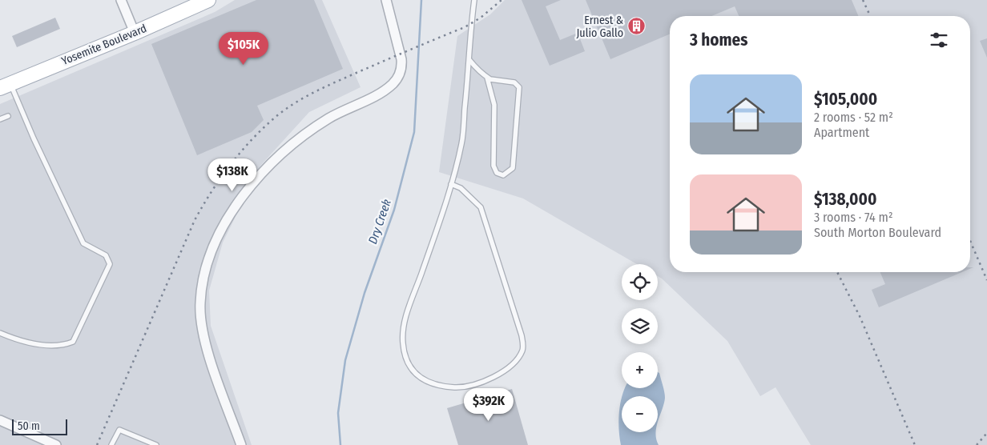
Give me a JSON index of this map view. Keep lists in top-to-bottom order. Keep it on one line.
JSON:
{"streets":{"main road":["Yosemite Boulevard"]},"water":["Dry Creek"],"places":{"building":["Ernest & Julio Gallo"]},"scale_bar":"50 m","page":{"heading":"3 homes","price":["$105K","$138K","$392K"],"list":[{"name":"$105,000","note":"2 rooms · 52 m² · Apartment"},{"name":"$138,000","note":"3 rooms · 74 m² · South Morton Boulevard"}],"map_buttons":["+","−"],"scale":"50 m"}}
